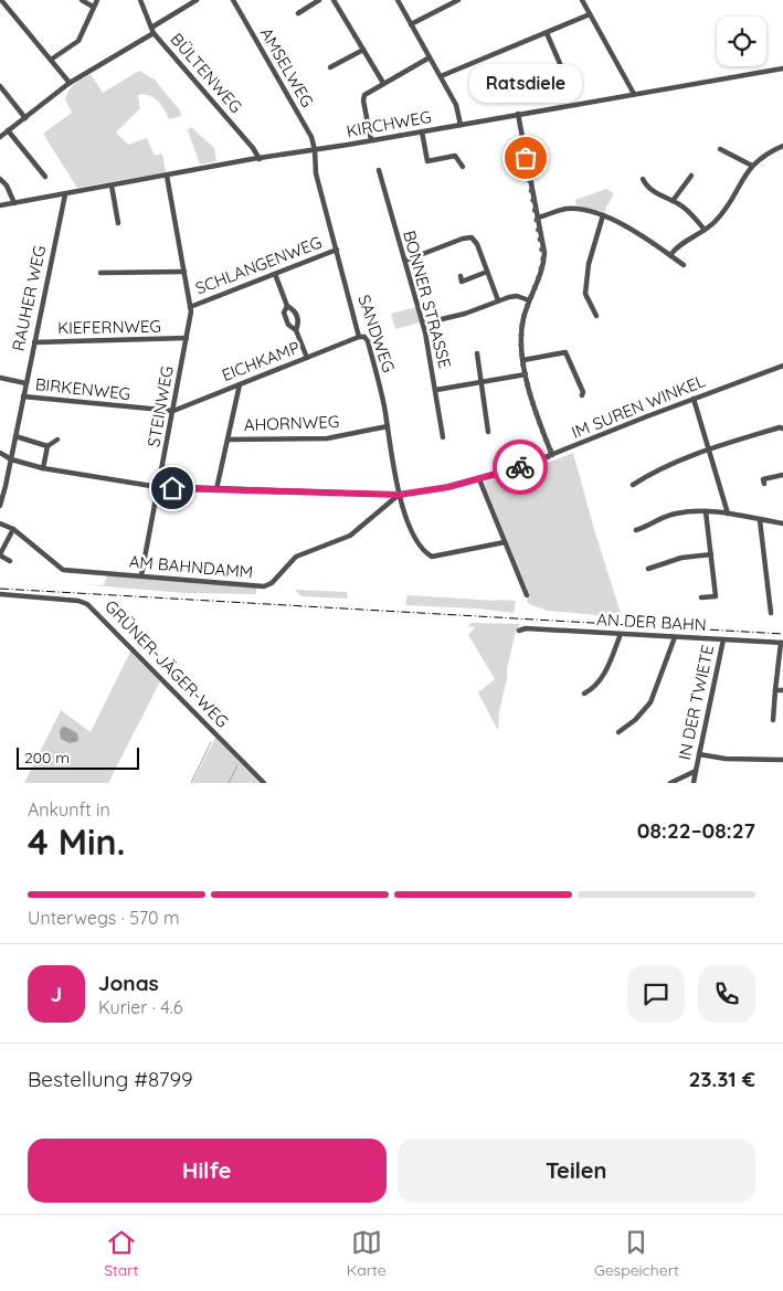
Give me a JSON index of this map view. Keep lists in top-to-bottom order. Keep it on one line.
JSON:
{"streets":{"street":["AMSELWEG","BÜLTENWEG","KIRCHWEG","SCHLANGENWEG","RAUHER WEG","BONNER STRASSE","KIEFERNWEG","SANDWEG","EICHKAMP","BIRKENWEG","STEINWEG","IM SUREN WINKEL","AHORNWEG","AM BAHNDAMM","AN DER BAHN","GRÜNER-JÄGER-WEG","IN DER TWIETE"]},"crossings":[["AMSELWEG","KIRCHWEG"],["AMSELWEG","SANDWEG"],["BÜLTENWEG","KIRCHWEG"],["KIRCHWEG","RAUHER WEG"],["KIRCHWEG","SANDWEG"],["KIRCHWEG","STEINWEG"],["SCHLANGENWEG","SANDWEG"],["SCHLANGENWEG","STEINWEG"],["RAUHER WEG","KIEFERNWEG"],["RAUHER WEG","BIRKENWEG"],["RAUHER WEG","IM SUREN WINKEL"],["KIEFERNWEG","STEINWEG"],["SANDWEG","EICHKAMP"],["SANDWEG","IM SUREN WINKEL"],["SANDWEG","AHORNWEG"],["SANDWEG","AM BAHNDAMM"],["EICHKAMP","BIRKENWEG"],["EICHKAMP","STEINWEG"],["BIRKENWEG","STEINWEG"],["STEINWEG","IM SUREN WINKEL"],["STEINWEG","AM BAHNDAMM"],["IM SUREN WINKEL","AM BAHNDAMM"],["AN DER BAHN","IN DER TWIETE"]],"places":["Ratsdiele"],"scale_bar":"200 m","page":{"bubble":"Ratsdiele","scale":"200 m","heading":["4 Min.","Ankunft in","08:22–08:27"],"panel":["Jonas","Kurier · 4.6","Bestellung #8799","23.31 €"],"bar":"Unterwegs · 570 m","round":"J","buttons":["Hilfe","Teilen"],"tabs":["Start","Karte","Gespeichert"]}}
